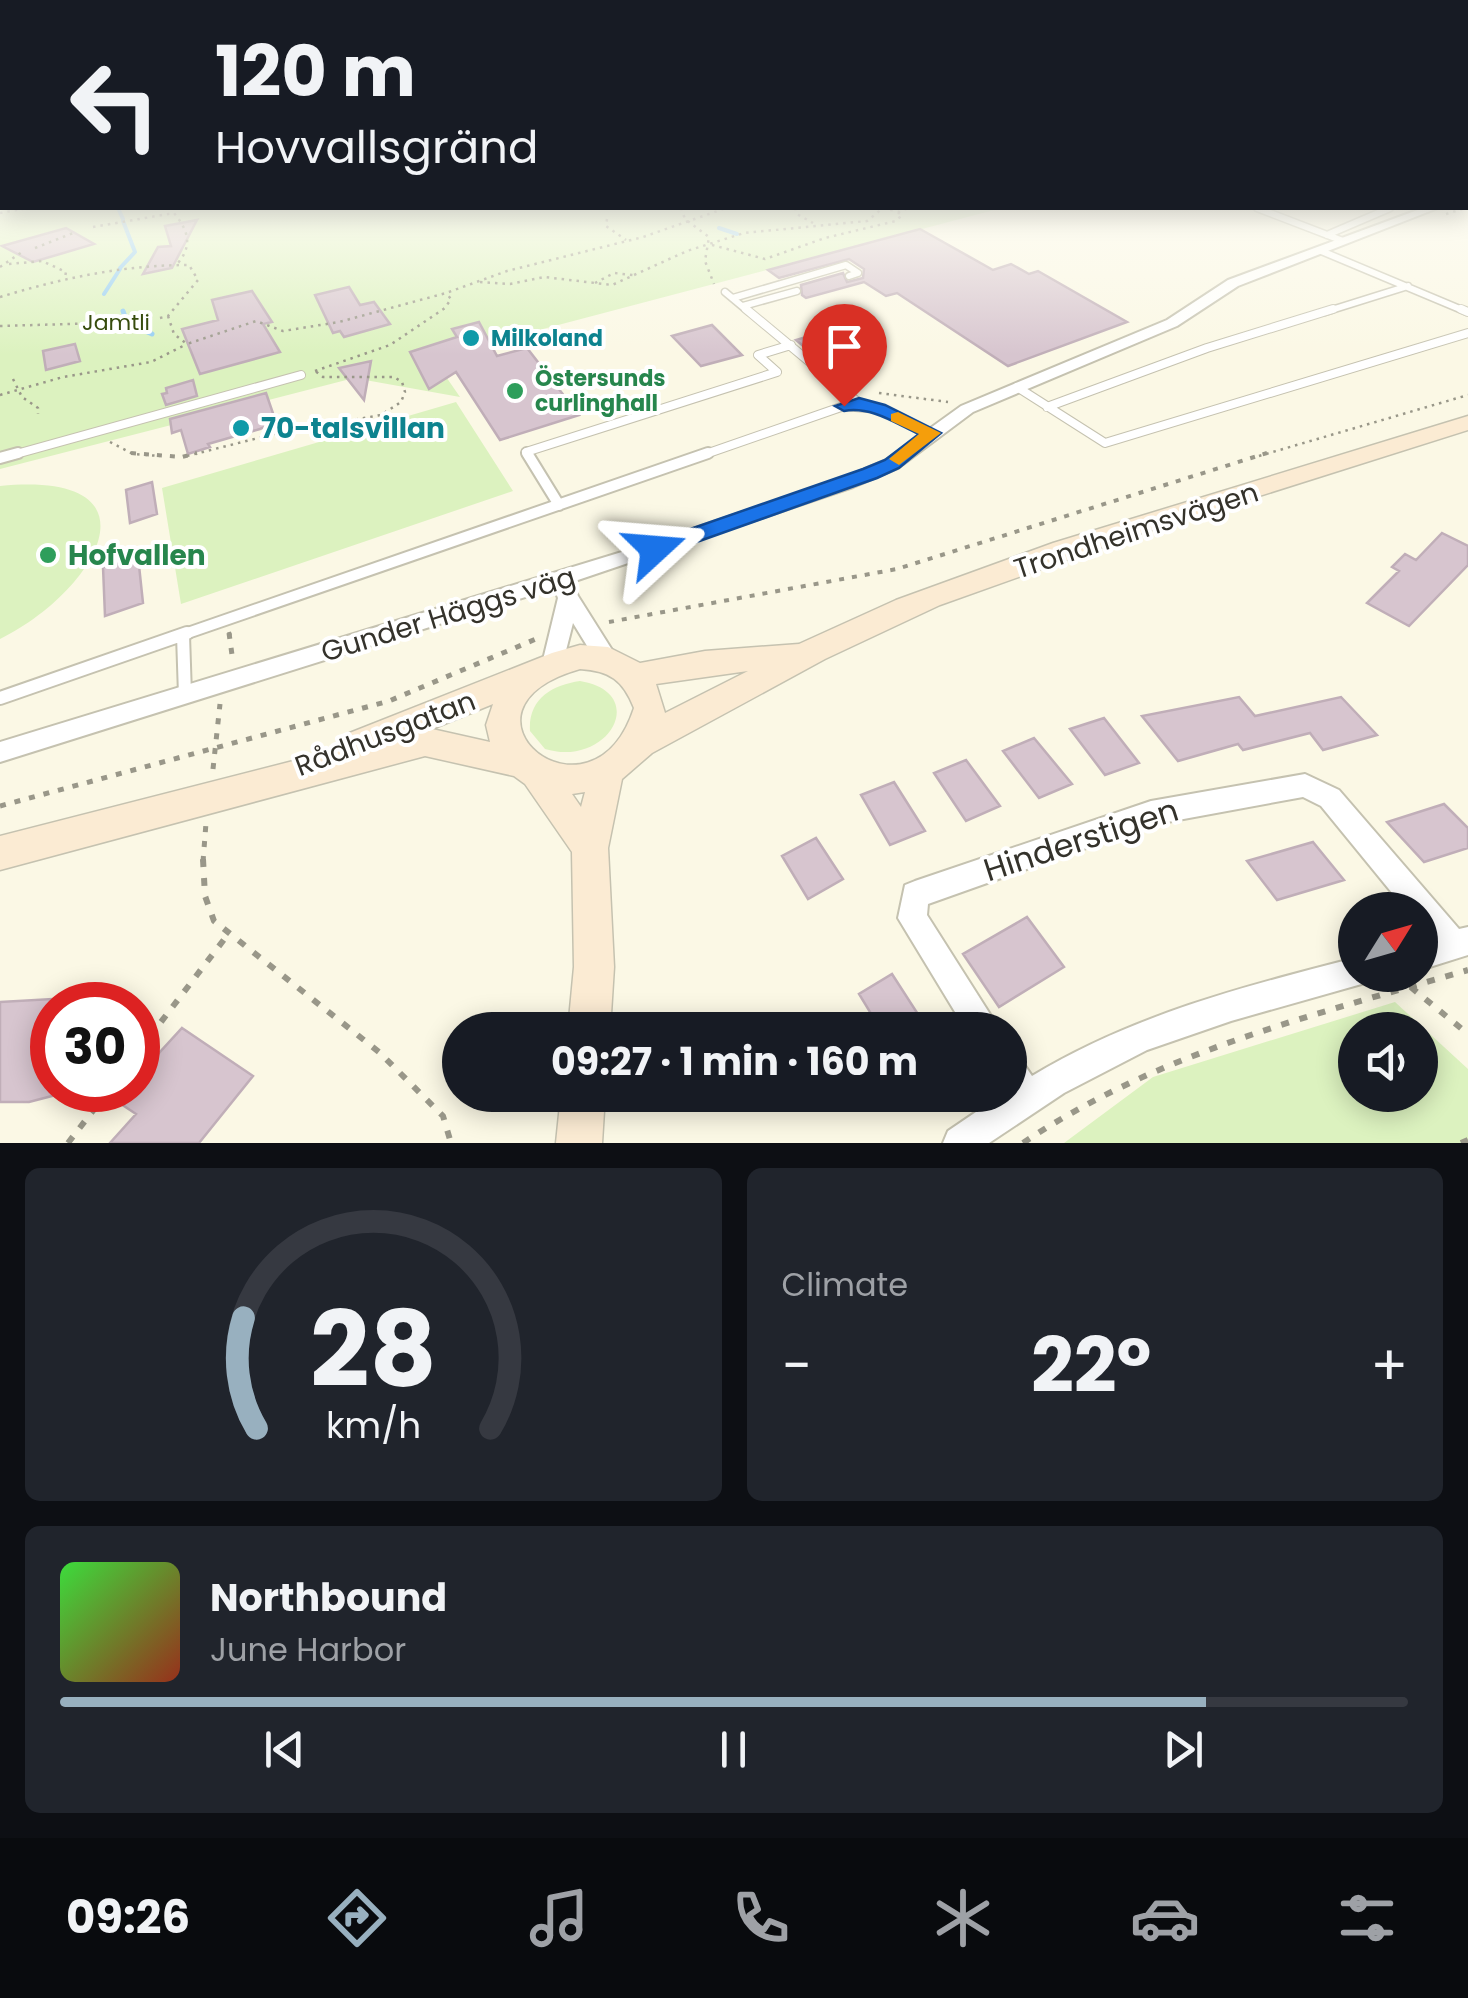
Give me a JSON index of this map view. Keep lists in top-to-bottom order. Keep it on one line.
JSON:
{"streets":{"main road":["Trondheimsvägen","Rådhusgatan"],"street":["Gunder Häggs väg","Hinderstigen"]},"crossings":[["Trondheimsvägen","Rådhusgatan"]],"parks":["Jamtli"],"places":["Milkoland","Östersunds curlinghall","70-talsvillan","Hofvallen"],"north":"top right","page":{"turn":["120 m","Hovvallsgränd"],"limit":"30","trip":"09:27 · 1 min · 160 m","tile":"Climate","heat":["−","22°","+"],"song":["Northbound","June Harbor"],"tabs":"09:26","gauge":["28","km/h"]}}
